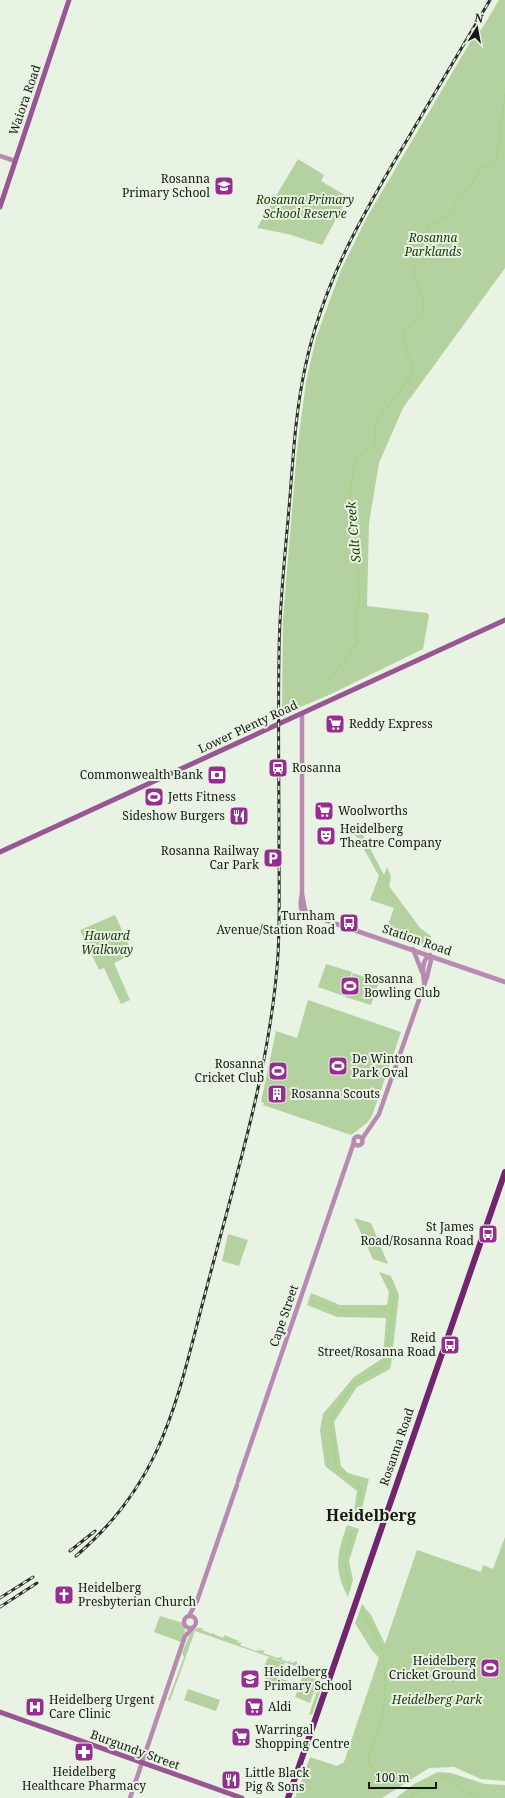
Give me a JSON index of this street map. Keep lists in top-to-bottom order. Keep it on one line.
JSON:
{"streets":{"highway":["Rosanna Road"],"main road":["Waiora Road","Lower Plenty Road","Burgundy Street"],"street":["Station Road","Cape Street"]},"crossings":[["Lower Plenty Road","Station Road"]],"districts":["Heidelberg"],"water":["Salt Creek"],"parks":["Rosanna Primary School Reserve","Rosanna Parklands","Haward Walkway","Heidelberg Park"],"places":{"school or university":["Rosanna Primary School","Heidelberg Primary School"],"supermarket":["Reddy Express","Woolworths","Aldi","Warringal Shopping Centre"],"station":["Rosanna"],"bank":["Commonwealth Bank"],"sports":["Jetts Fitness","Rosanna Bowling Club","De Winton Park Oval","Rosanna Cricket Club","Heidelberg Cricket Ground"],"restaurant":["Sideshow Burgers","Little Black Pig & Sons"],"theatre":["Heidelberg Theatre Company"],"parking":["Rosanna Railway Car Park"],"bus stop":["Turnham Avenue/Station Road","St James Road/Rosanna Road","Reid Street/Rosanna Road"],"building":["Rosanna Scouts"],"church":["Heidelberg Presbyterian Church"],"hospital":["Heidelberg Urgent Care Clinic"],"pharmacy":["Heidelberg Healthcare Pharmacy"]},"scale_bar":"100 m","north":"top"}
